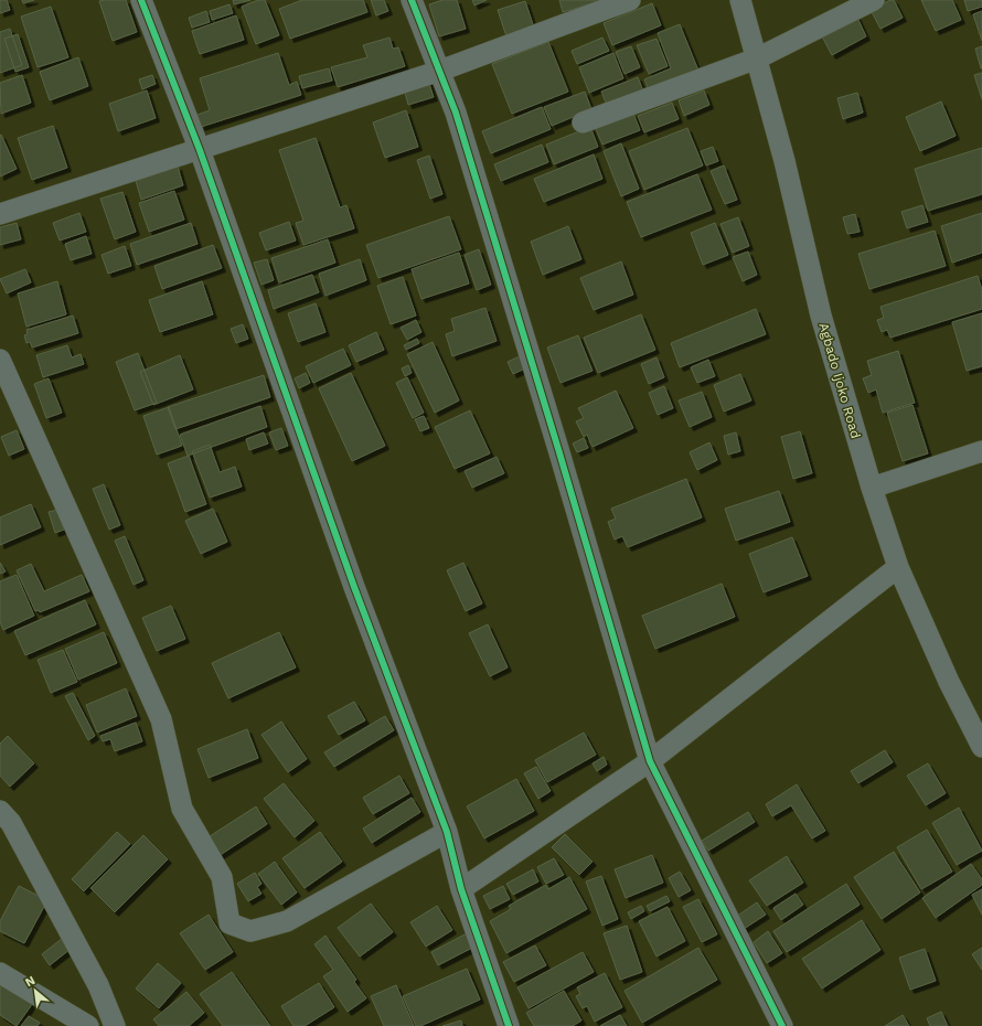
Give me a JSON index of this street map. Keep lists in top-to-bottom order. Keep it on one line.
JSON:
{"streets":{"street":["Agbado Ijoko Road"]},"north":"top left"}
